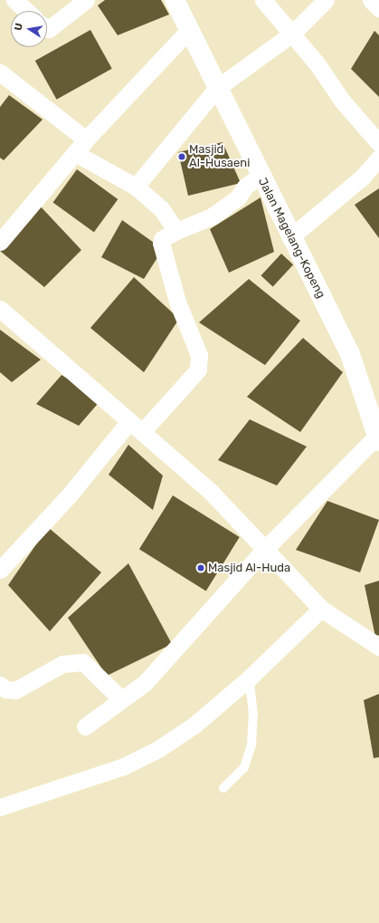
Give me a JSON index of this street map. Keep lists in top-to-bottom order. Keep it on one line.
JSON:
{"streets":{"main road":["Jalan Magelang-Kopeng"]},"places":["Masjid Al-Husaeni","Masjid Al-Huda"],"north":"left"}
